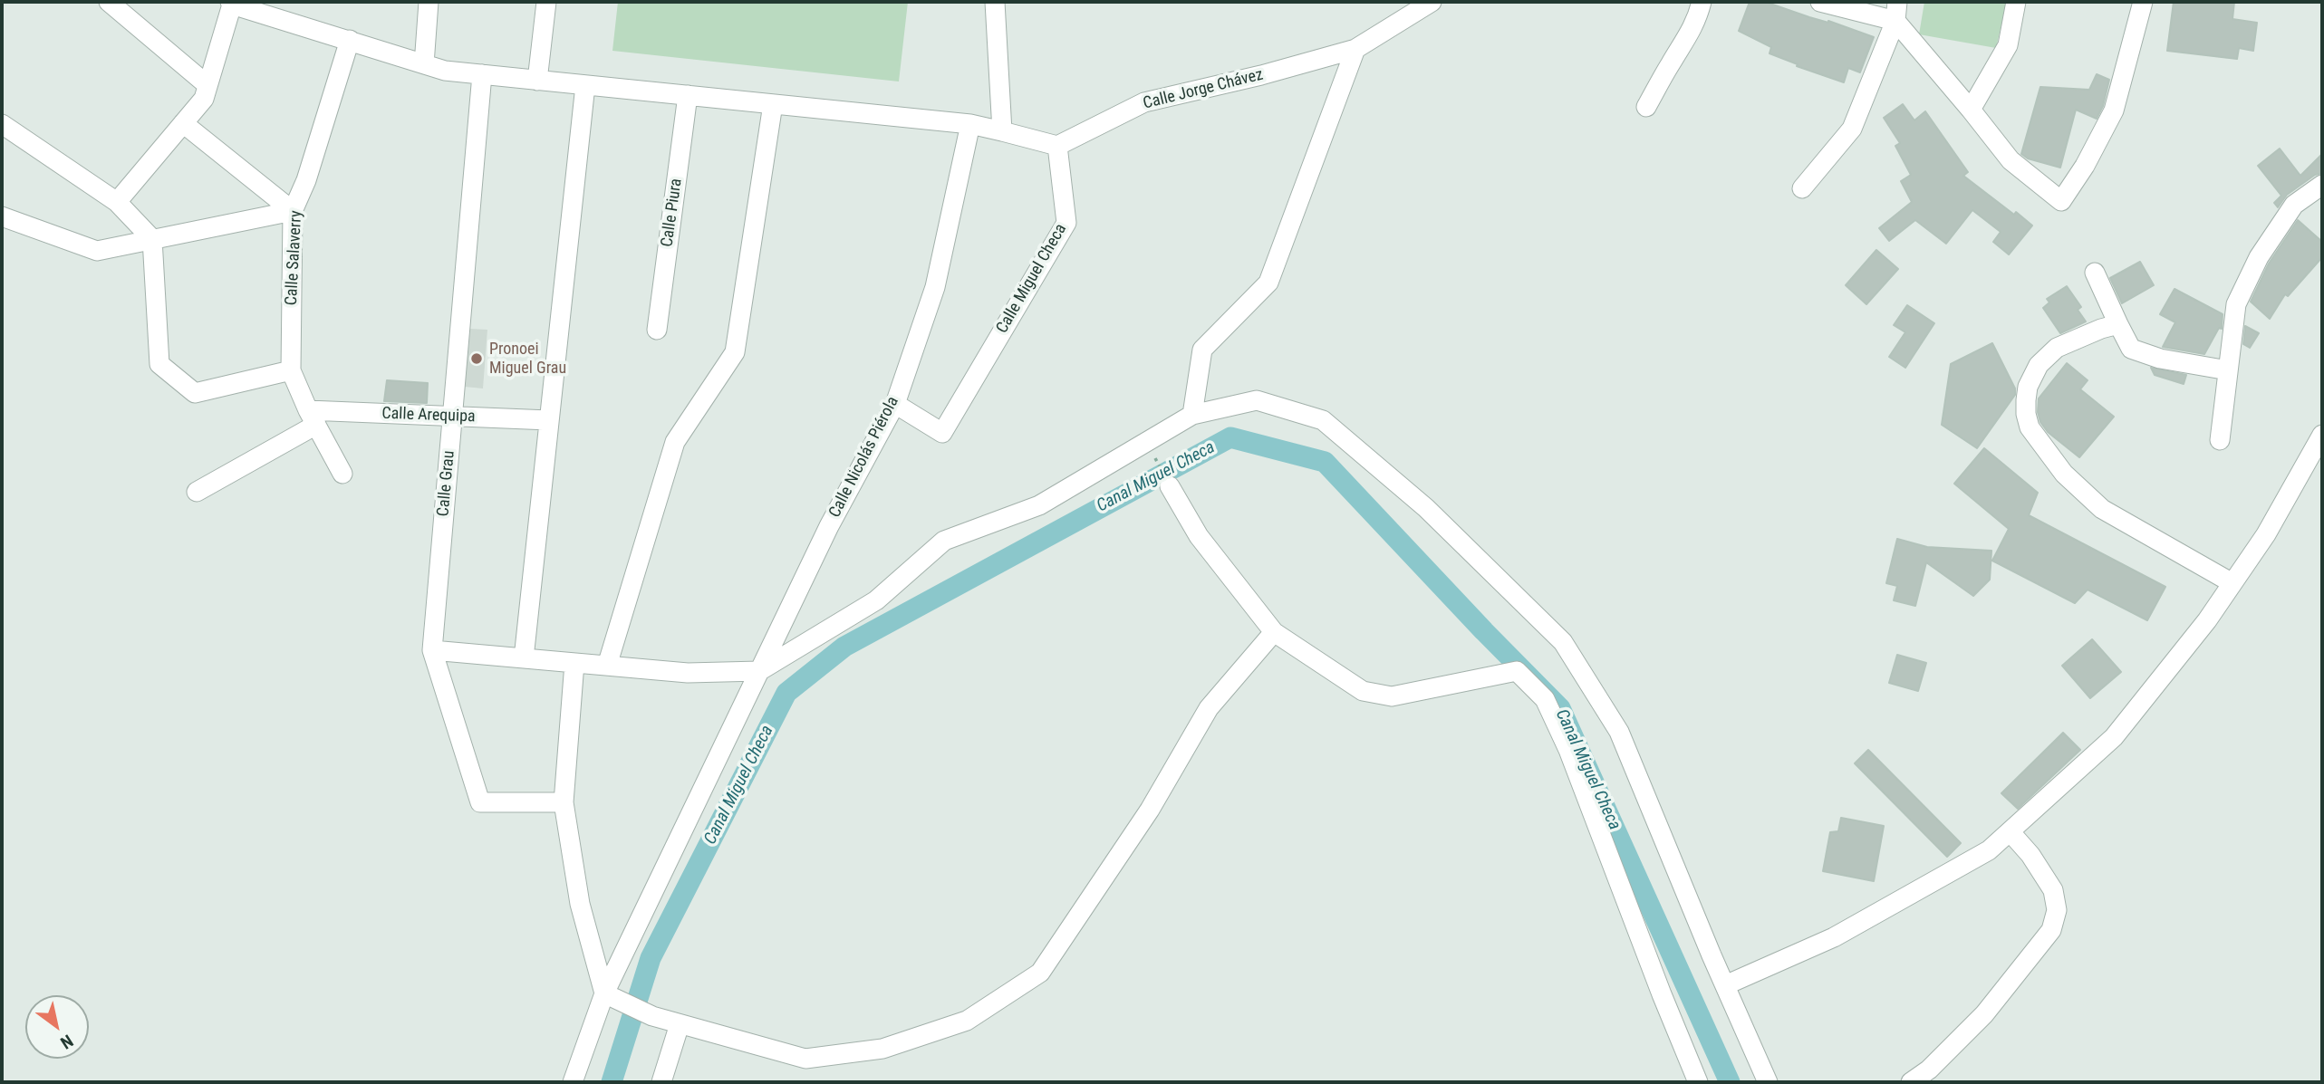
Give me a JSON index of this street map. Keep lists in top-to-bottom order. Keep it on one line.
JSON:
{"streets":{"street":["Calle Jorge Chávez","Calle Piura","Calle Salaverry","Calle Miguel Checa","Calle Arequipa","Calle Nicolás Piérola","Calle Grau"]},"crossings":[["Calle Jorge Chávez","Calle Miguel Checa"],["Calle Salaverry","Calle Arequipa"],["Calle Miguel Checa","Calle Nicolás Piérola"],["Calle Arequipa","Calle Grau"]],"water":["Canal Miguel Checa"],"places":["Pronoei Miguel Grau"],"north":"bottom right"}
